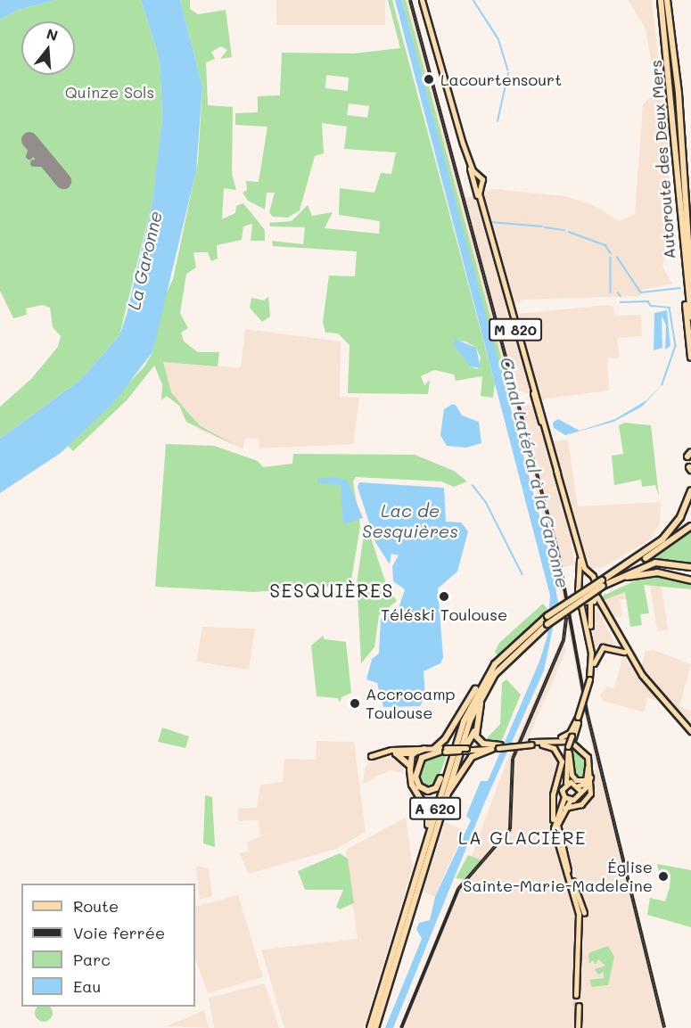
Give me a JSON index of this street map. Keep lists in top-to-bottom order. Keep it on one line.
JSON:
{"streets":{"highway":["Autoroute des Deux Mers","A 620"],"main road":["M 820"]},"districts":["SESQUIÈRES","LA GLACIÈRE"],"water":["La Garonne","Canal Latéral à la Garonne","Lac de Sesquières"],"parks":["Quinze Sols"],"places":["Lacourtensourt","Téléski Toulouse","Accrocamp Toulouse","Église Sainte-Marie-Madeleine"],"legend":["Route","Voie ferrée","Parc","Eau"],"north":"top"}
